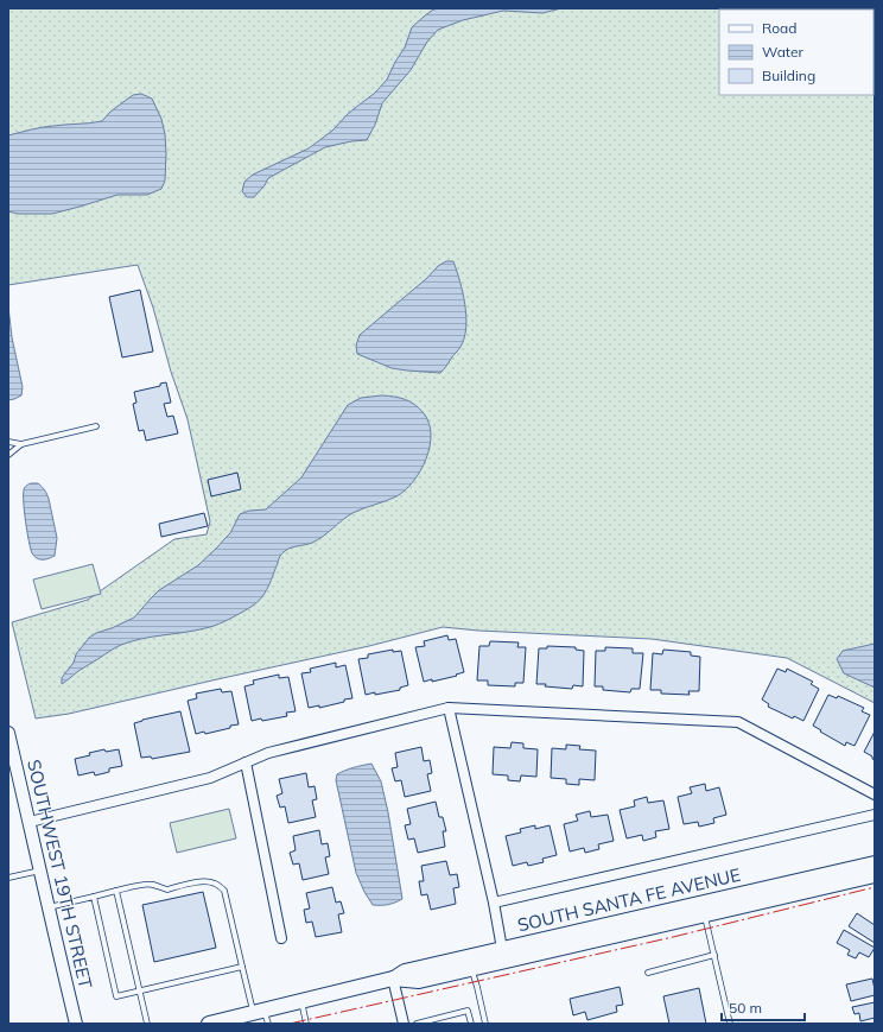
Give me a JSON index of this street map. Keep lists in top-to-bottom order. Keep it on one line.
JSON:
{"streets":{"main road":["SOUTH SANTA FE AVENUE"],"street":["SOUTHWEST 19TH STREET"]},"legend":["Road","Water","Building"],"scale_bar":"50 m"}
